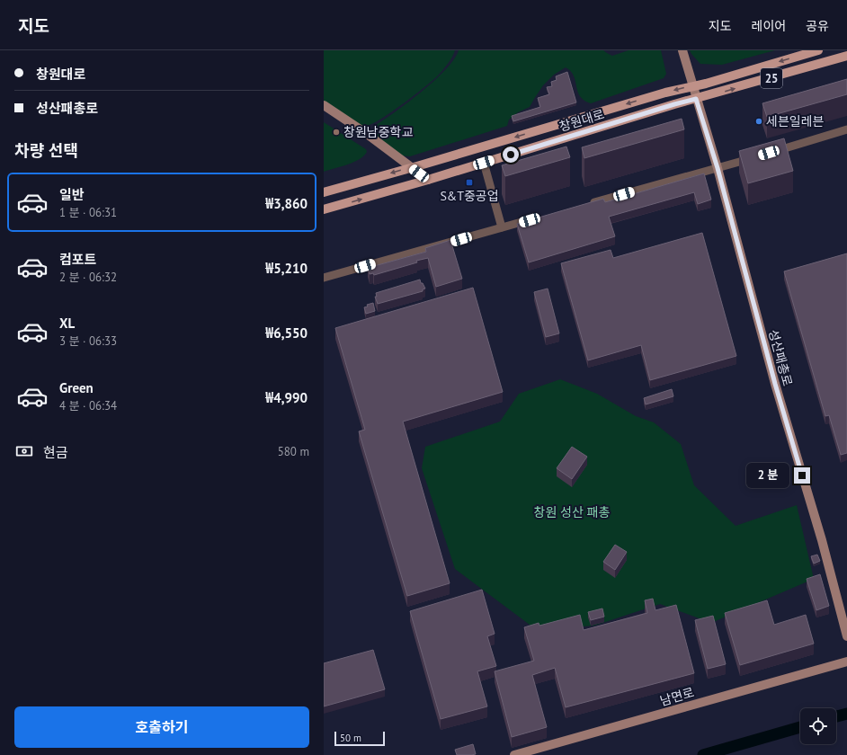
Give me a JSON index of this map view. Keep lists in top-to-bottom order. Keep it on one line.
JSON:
{"streets":{"main road":["25","창원대로","성산패총로","남면로"]},"crossings":[["창원대로","성산패총로"]],"parks":["창원 성산 패총"],"places":{"other":["세븐일레븐","창원남중학교"],"transit":["S&T중공업"]},"scale_bar":"50 m","page":{"header":"지도","nav":["지도","레이어","공유"],"banner":["창원대로","성산패총로"],"heading":"차량 선택","list":[{"name":"일반","note":"1 분 · 06:31","value":"₩3,860"},{"name":"컴포트","note":"2 분 · 06:32","value":"₩5,210"},{"name":"XL","note":"3 분 · 06:33","value":"₩6,550"},{"name":"Green","note":"4 분 · 06:34","value":"₩4,990"}],"pay":["현금","580 m"],"bubble":"2 분","buttons":"호출하기","scale":"50 m"}}
